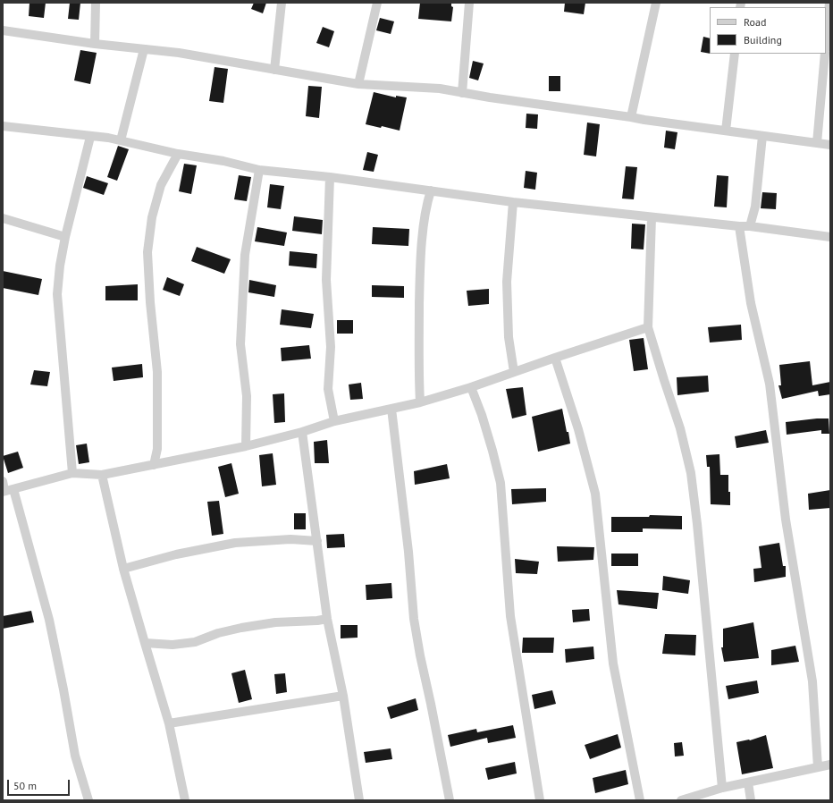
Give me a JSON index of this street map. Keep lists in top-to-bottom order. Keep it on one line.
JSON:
{"legend":["Road","Building"],"scale_bar":"50 m"}
